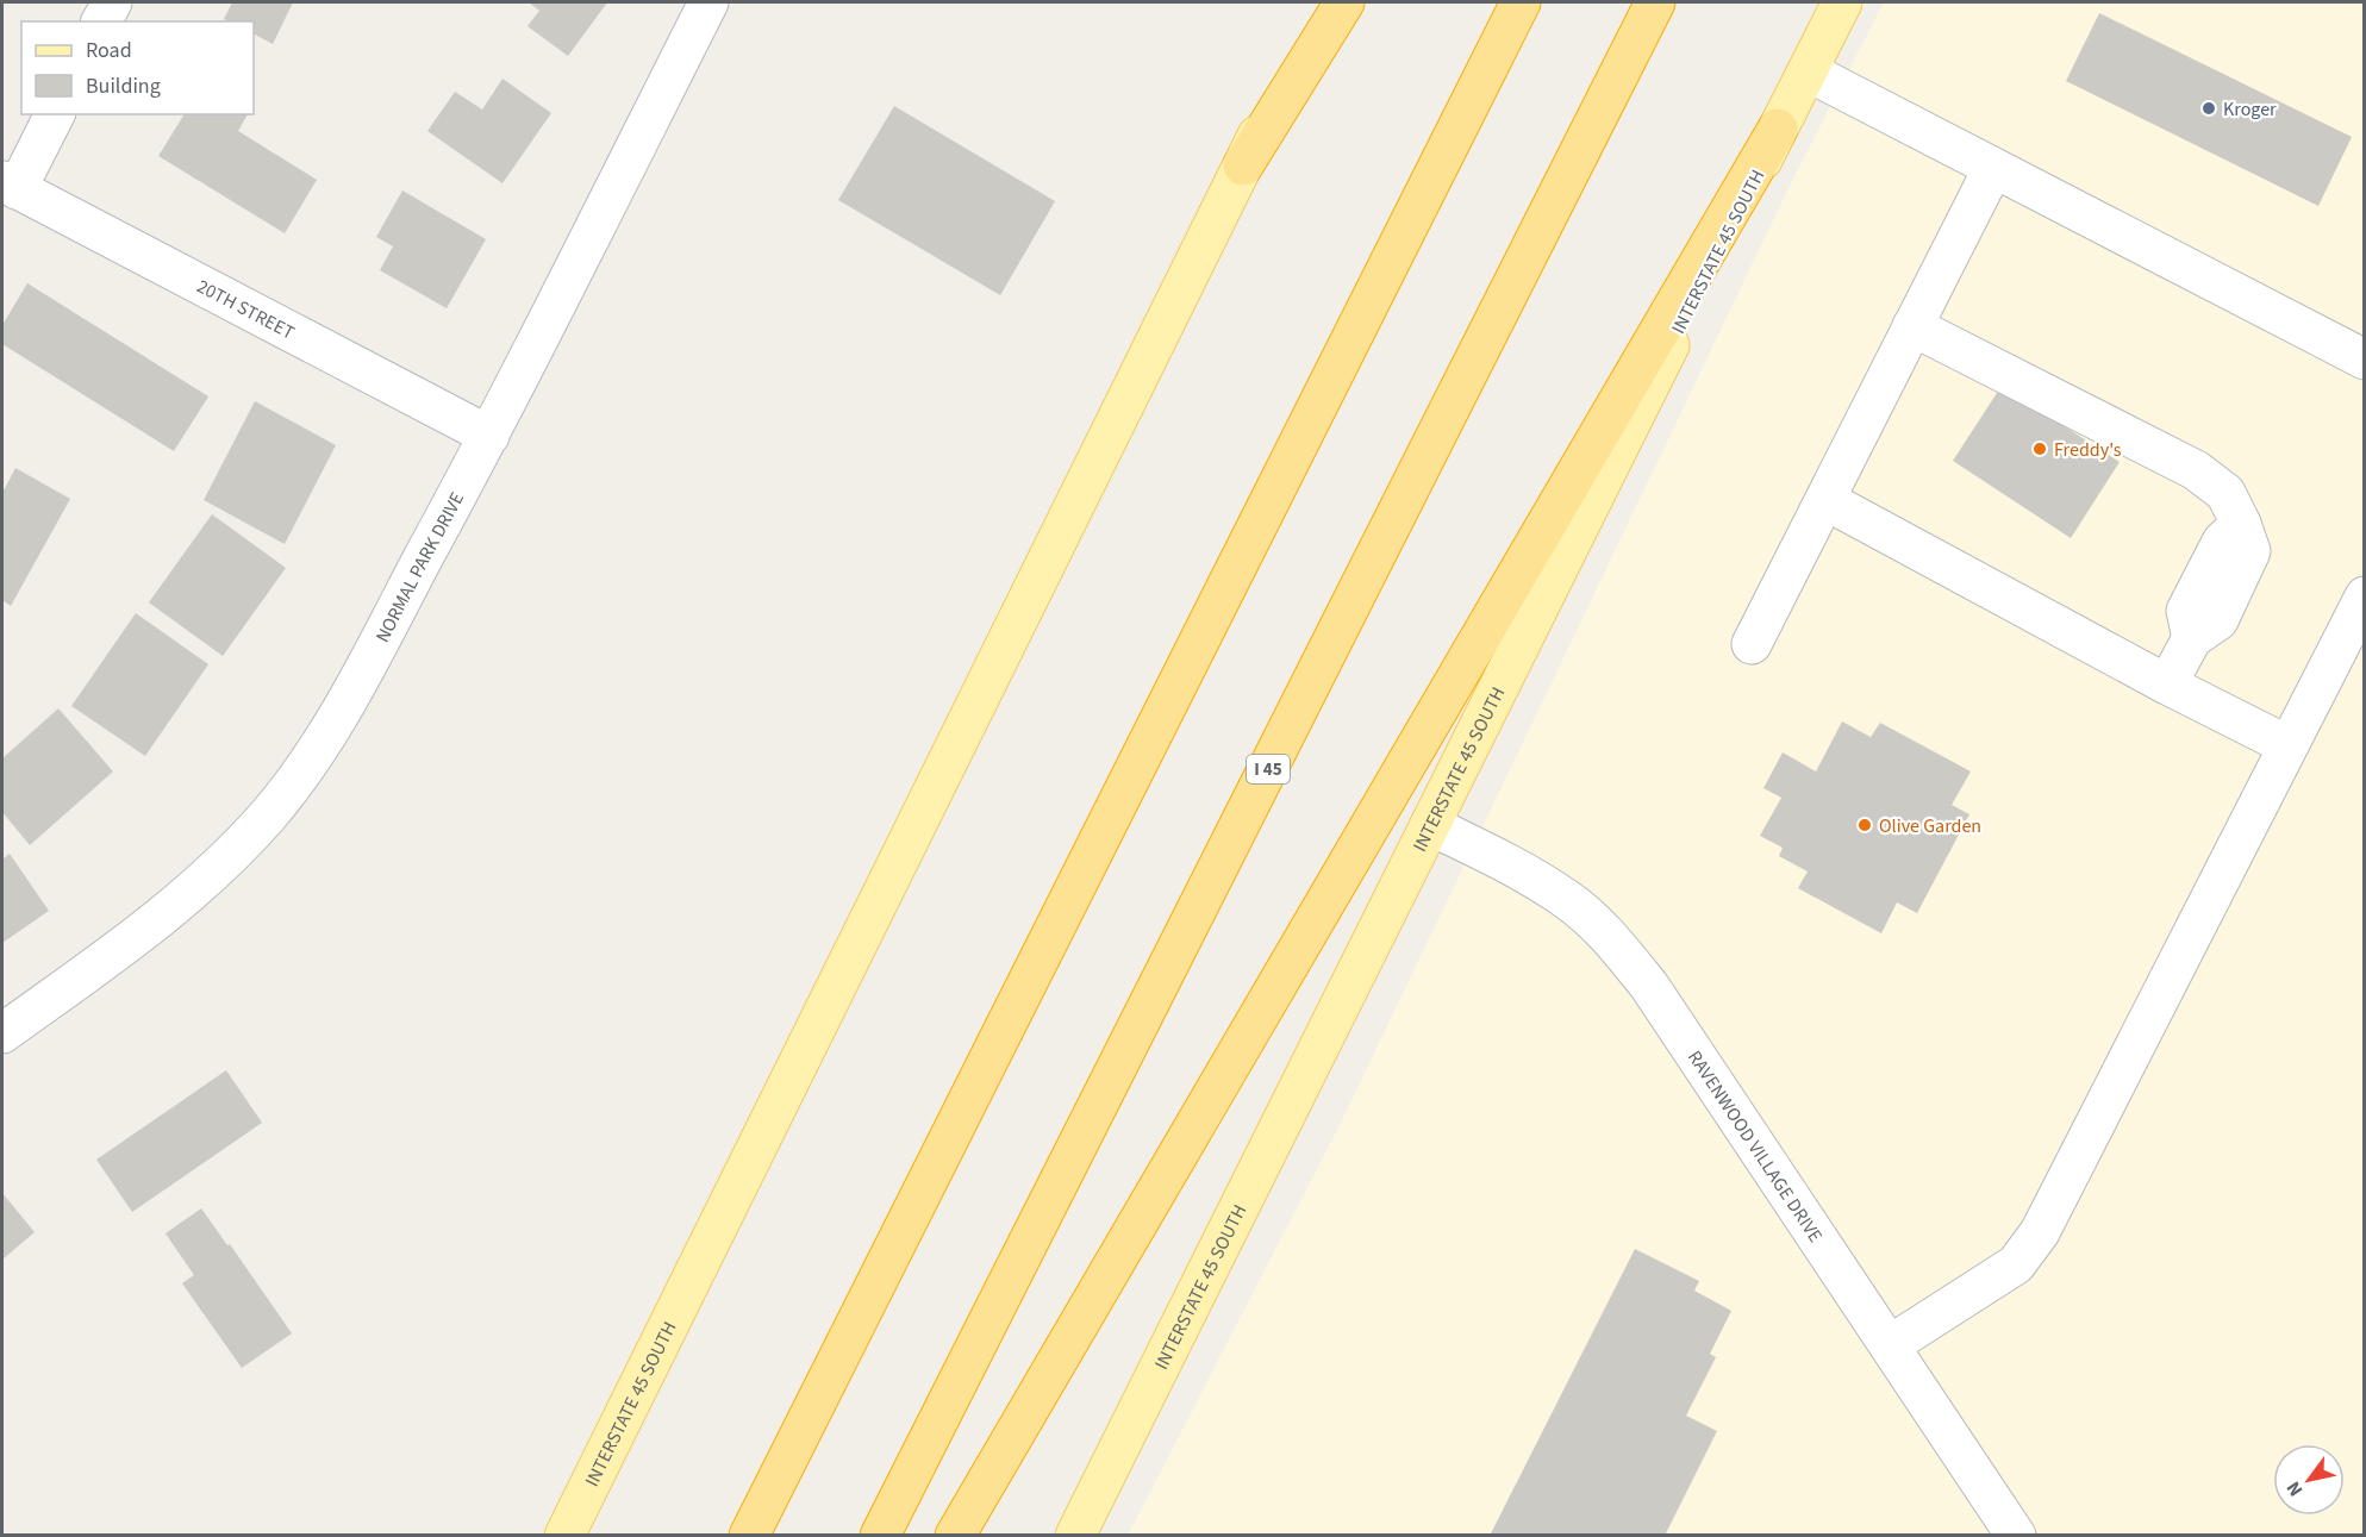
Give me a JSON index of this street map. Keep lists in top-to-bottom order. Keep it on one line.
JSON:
{"streets":{"highway":["I 45"],"main road":["INTERSTATE 45 SOUTH"],"street":["20TH STREET","NORMAL PARK DRIVE","RAVENWOOD VILLAGE DRIVE"]},"crossings":[["INTERSTATE 45 SOUTH","RAVENWOOD VILLAGE DRIVE"],["20TH STREET","NORMAL PARK DRIVE"]],"places":["Kroger","Freddy's","Olive Garden"],"legend":["Road","Building"],"north":"bottom left"}
